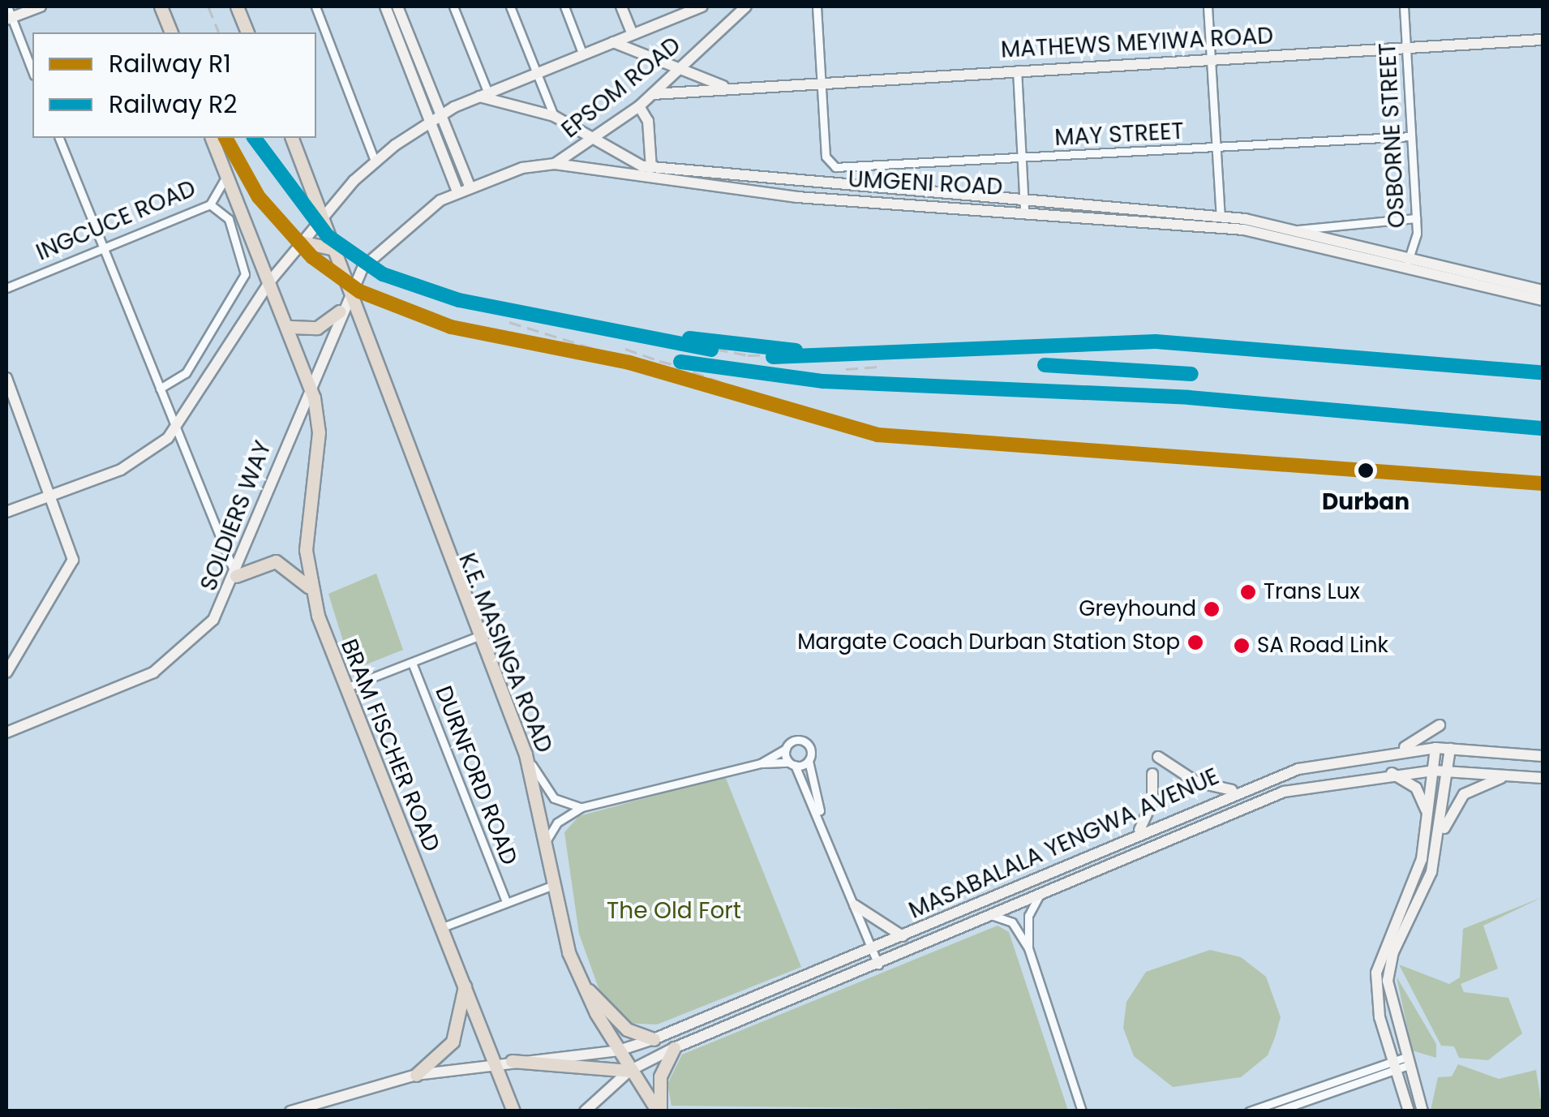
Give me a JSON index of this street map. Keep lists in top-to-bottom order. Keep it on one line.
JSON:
{"streets":{"highway":["K.E. MASINGA ROAD","BRAM FISCHER ROAD"],"main road":["MATHEWS MEYIWA ROAD","EPSOM ROAD","UMGENI ROAD","SOLDIERS WAY","MASABALALA YENGWA AVENUE"],"street":["MAY STREET","OSBORNE STREET","INGCUCE ROAD","DURNFORD ROAD"]},"crossings":[["MATHEWS MEYIWA ROAD","EPSOM ROAD"],["MATHEWS MEYIWA ROAD","MAY STREET"],["MATHEWS MEYIWA ROAD","OSBORNE STREET"],["EPSOM ROAD","UMGENI ROAD"],["MAY STREET","OSBORNE STREET"],["OSBORNE STREET","UMGENI ROAD"],["UMGENI ROAD","SOLDIERS WAY"],["UMGENI ROAD","K.E. MASINGA ROAD"],["UMGENI ROAD","BRAM FISCHER ROAD"],["SOLDIERS WAY","K.E. MASINGA ROAD"],["SOLDIERS WAY","BRAM FISCHER ROAD"],["K.E. MASINGA ROAD","BRAM FISCHER ROAD"],["K.E. MASINGA ROAD","MASABALALA YENGWA AVENUE"],["BRAM FISCHER ROAD","MASABALALA YENGWA AVENUE"]],"parks":["The Old Fort"],"places":["Durban","Trans Lux","Greyhound","Margate Coach Durban Station Stop","SA Road Link"],"lines":["rail line R1","rail line R2"],"legend":["Railway R1","Railway R2"]}
